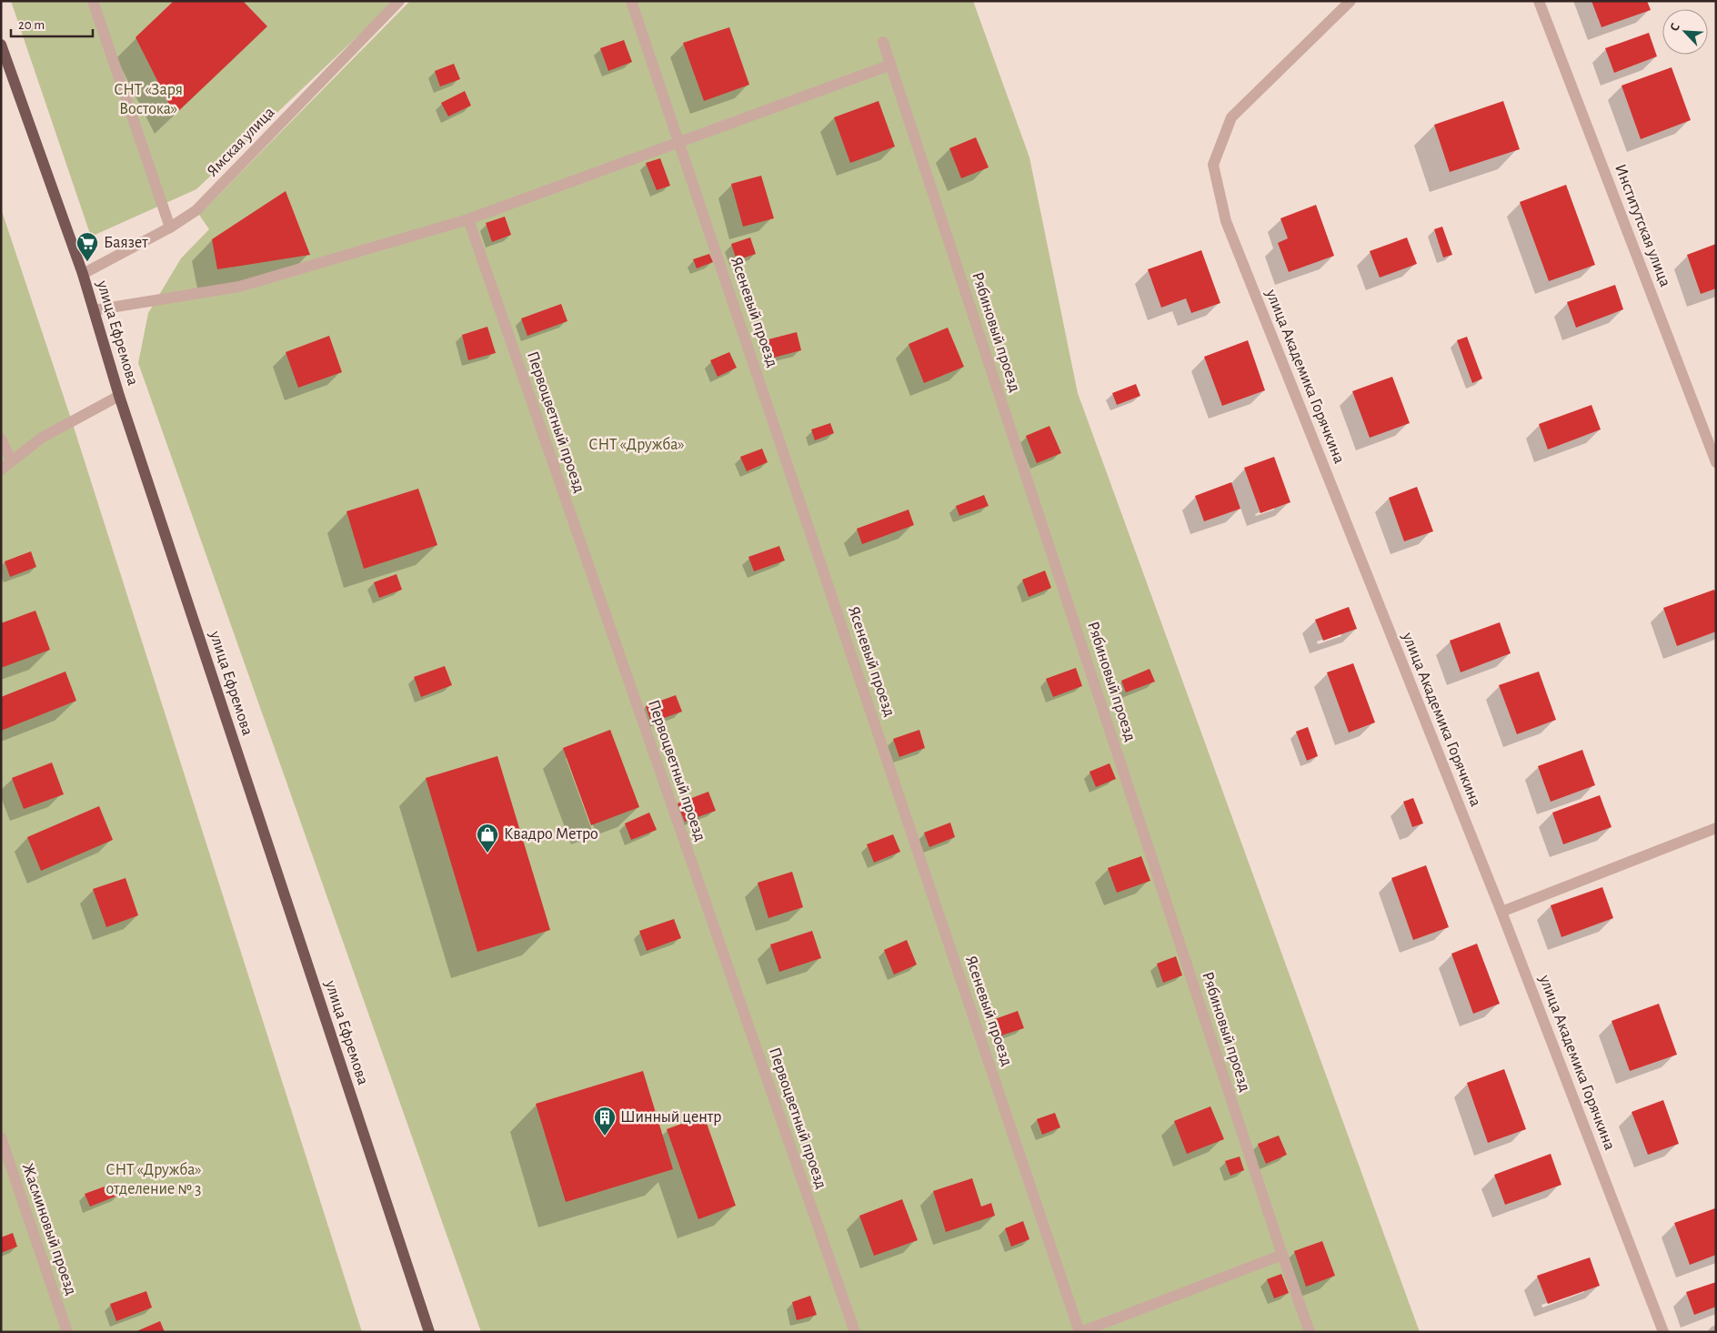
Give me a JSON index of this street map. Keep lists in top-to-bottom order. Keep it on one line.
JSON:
{"streets":{"main road":["улица Ефремова"],"street":["Ямская улица","Институтская улица","Ясеневый проезд","Рябиновый проезд","улица Академика Горячкина","Первоцветный проезд","Жасминовый проезд"]},"crossings":[["Ямская улица","улица Ефремова"]],"parks":["СНТ «Заря Востока»","СНТ «Дружба»","СНТ «Дружба» отделение № 3"],"places":{"supermarket":["Баязет"],"shop":["Квадро Метро"],"building":["Шинный центр"]},"scale_bar":"20 m","north":"top left"}
